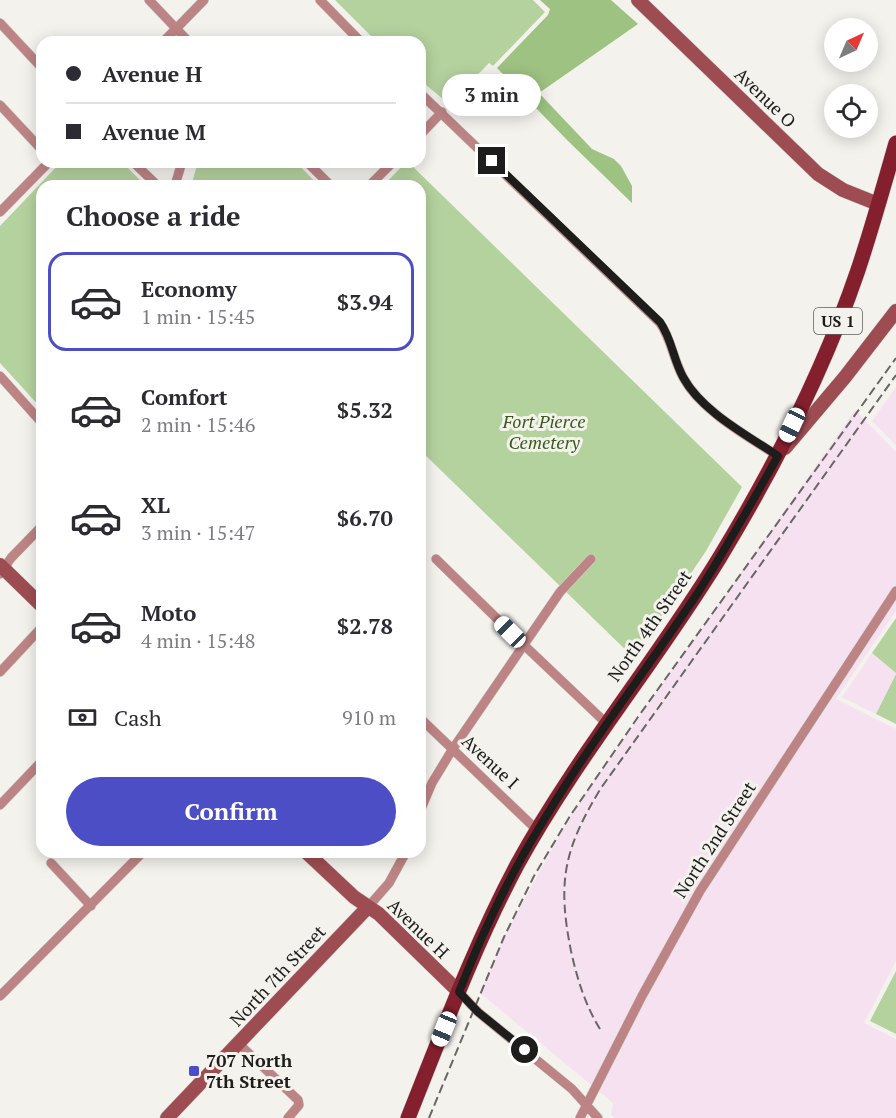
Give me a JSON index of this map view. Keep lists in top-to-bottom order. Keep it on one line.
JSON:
{"streets":{"main road":["US 1","North 4th Street"],"street":["Avenue O","Avenue I","North 2nd Street","Avenue H","North 7th Street"]},"crossings":[["Avenue O","North 4th Street"],["North 4th Street","Avenue I"],["North 4th Street","Avenue H"],["North 2nd Street","Avenue H"],["Avenue H","North 7th Street"]],"parks":["Fort Pierce Cemetery"],"places":{"transit":["707 North 7th Street"]},"north":"top right","page":{"banner":["Avenue H","Avenue M"],"bubble":"3 min","heading":"Choose a ride","list":[{"name":"Economy","note":"1 min · 15:45","value":"$3.94"},{"name":"Comfort","note":"2 min · 15:46","value":"$5.32"},{"name":"XL","note":"3 min · 15:47","value":"$6.70"},{"name":"Moto","note":"4 min · 15:48","value":"$2.78"}],"pay":["Cash","910 m"],"buttons":"Confirm"}}
